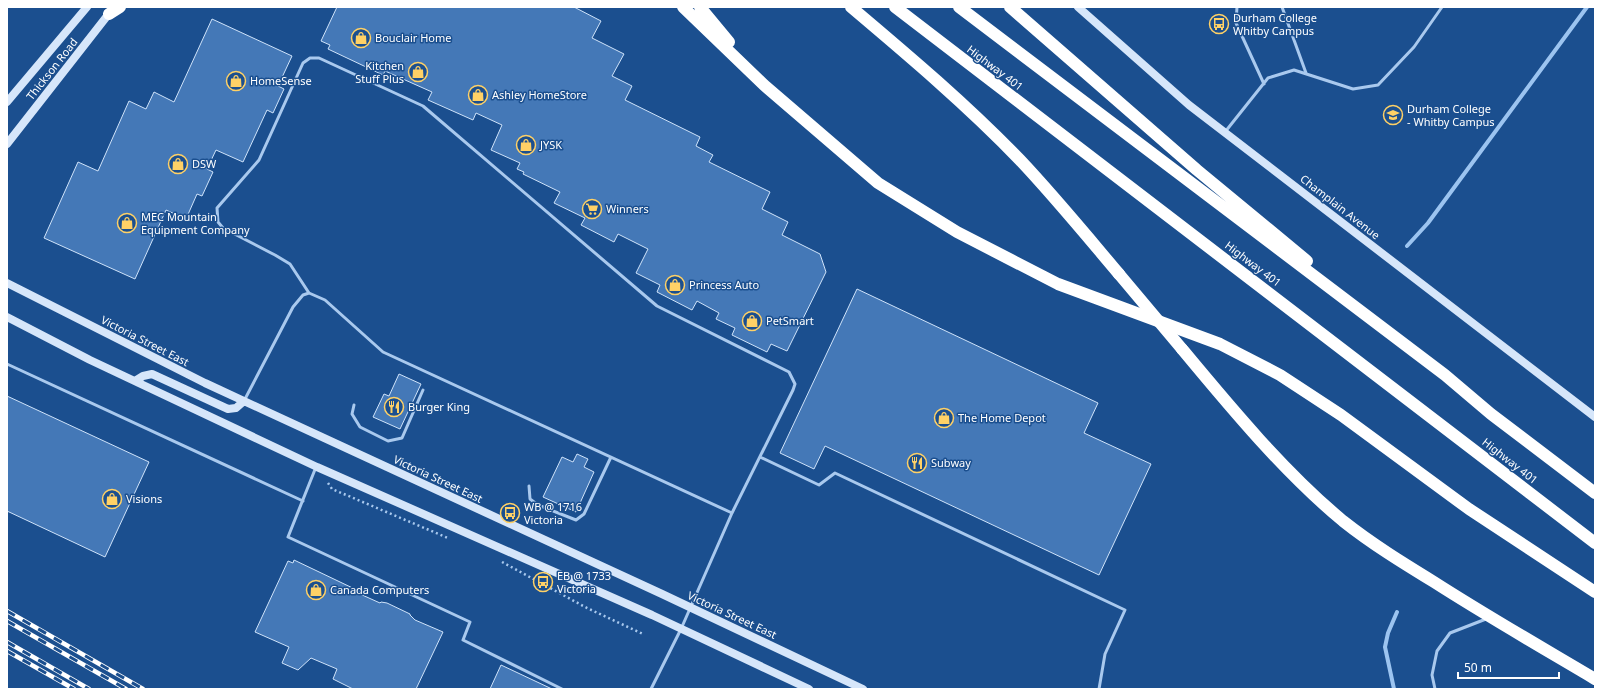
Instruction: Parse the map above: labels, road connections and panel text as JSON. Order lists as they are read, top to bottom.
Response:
{
  "streets": {
    "highway": ["Highway 401"],
    "main road": ["Thickson Road", "Champlain Avenue", "Victoria Street East"]
  },
  "places": {
    "bus stop": ["Durham College Whitby Campus", "WB @ 1716 Victoria", "EB @ 1733 Victoria"],
    "shop": [
      "Bouclair Home",
      "Kitchen Stuff Plus",
      "HomeSense",
      "Ashley HomeStore",
      "JYSK",
      "DSW",
      "MEC Mountain Equipment Company",
      "Princess Auto",
      "PetSmart",
      "The Home Depot",
      "Visions",
      "Canada Computers"
    ],
    "school or university": ["Durham College - Whitby Campus"],
    "supermarket": ["Winners"],
    "restaurant": ["Burger King", "Subway"]
  },
  "scale_bar": "50 m"
}
